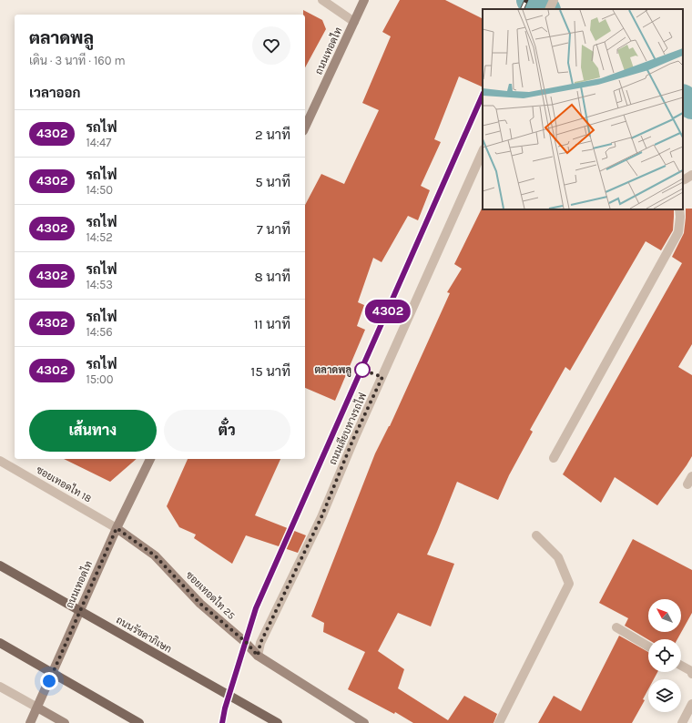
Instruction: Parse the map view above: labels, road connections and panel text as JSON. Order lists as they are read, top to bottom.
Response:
{
  "streets": {
    "main road": ["ถนนเทอดไท", "ซอยเทอดไท 25", "ถนนรัชดาภิเษก"],
    "street": ["ถนนเลียบทางรถไฟ", "ซอยเทอดไท 18"]
  },
  "crossings": [
    ["ถนนเทอดไท", "ซอยเทอดไท 18"],
    ["ถนนเทอดไท", "ซอยเทอดไท 25"],
    ["ถนนเลียบทางรถไฟ", "ซอยเทอดไท 25"],
    ["ซอยเทอดไท 18", "ซอยเทอดไท 25"]
  ],
  "places": ["ตลาดพลู"],
  "north": "top left",
  "page": {
    "on_map": "4302",
    "heading": [
      ["ตลาดพลู", "เดิน · 3 นาที · 160 m"],
      "เวลาออก"
    ],
    "list": [
      {
        "mark": "4302",
        "name": "รถไฟ",
        "note": "14:47",
        "value": "2 นาที"
      },
      {
        "mark": "4302",
        "name": "รถไฟ",
        "note": "14:50",
        "value": "5 นาที"
      },
      {
        "mark": "4302",
        "name": "รถไฟ",
        "note": "14:52",
        "value": "7 นาที"
      },
      {
        "mark": "4302",
        "name": "รถไฟ",
        "note": "14:53",
        "value": "8 นาที"
      },
      {
        "mark": "4302",
        "name": "รถไฟ",
        "note": "14:56",
        "value": "11 นาที"
      },
      {
        "mark": "4302",
        "name": "รถไฟ",
        "note": "15:00",
        "value": "15 นาที"
      }
    ],
    "buttons": ["เส้นทาง", "ตั๋ว"]
  }
}
